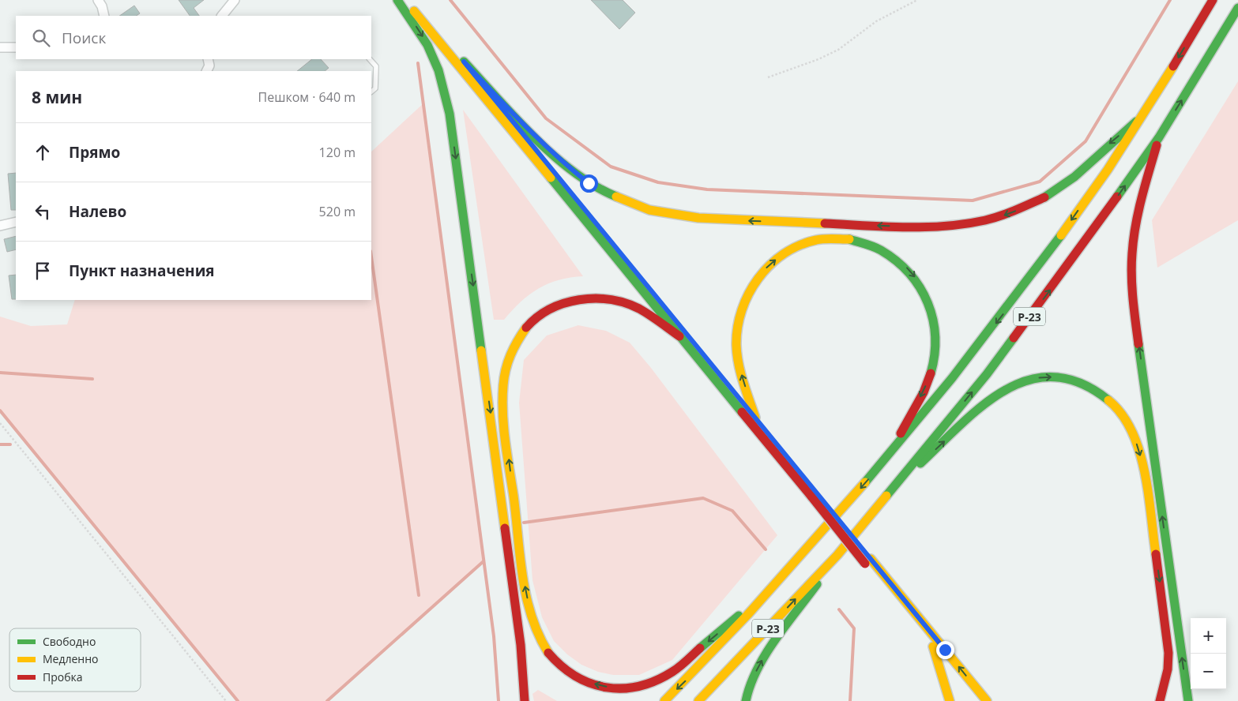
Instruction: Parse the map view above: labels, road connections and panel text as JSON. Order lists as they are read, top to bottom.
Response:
{
  "streets": {
    "main road": ["Р-23"]
  },
  "legend": ["Свободно", "Медленно", "Пробка"],
  "page": {
    "search": "Поиск",
    "heading": ["8 мин", "Пешком · 640 m"],
    "list": [
      ["Прямо", "120 m"],
      ["Налево", "520 m"],
      "Пункт назначения"
    ],
    "map_buttons": ["+", "−"]
  }
}
